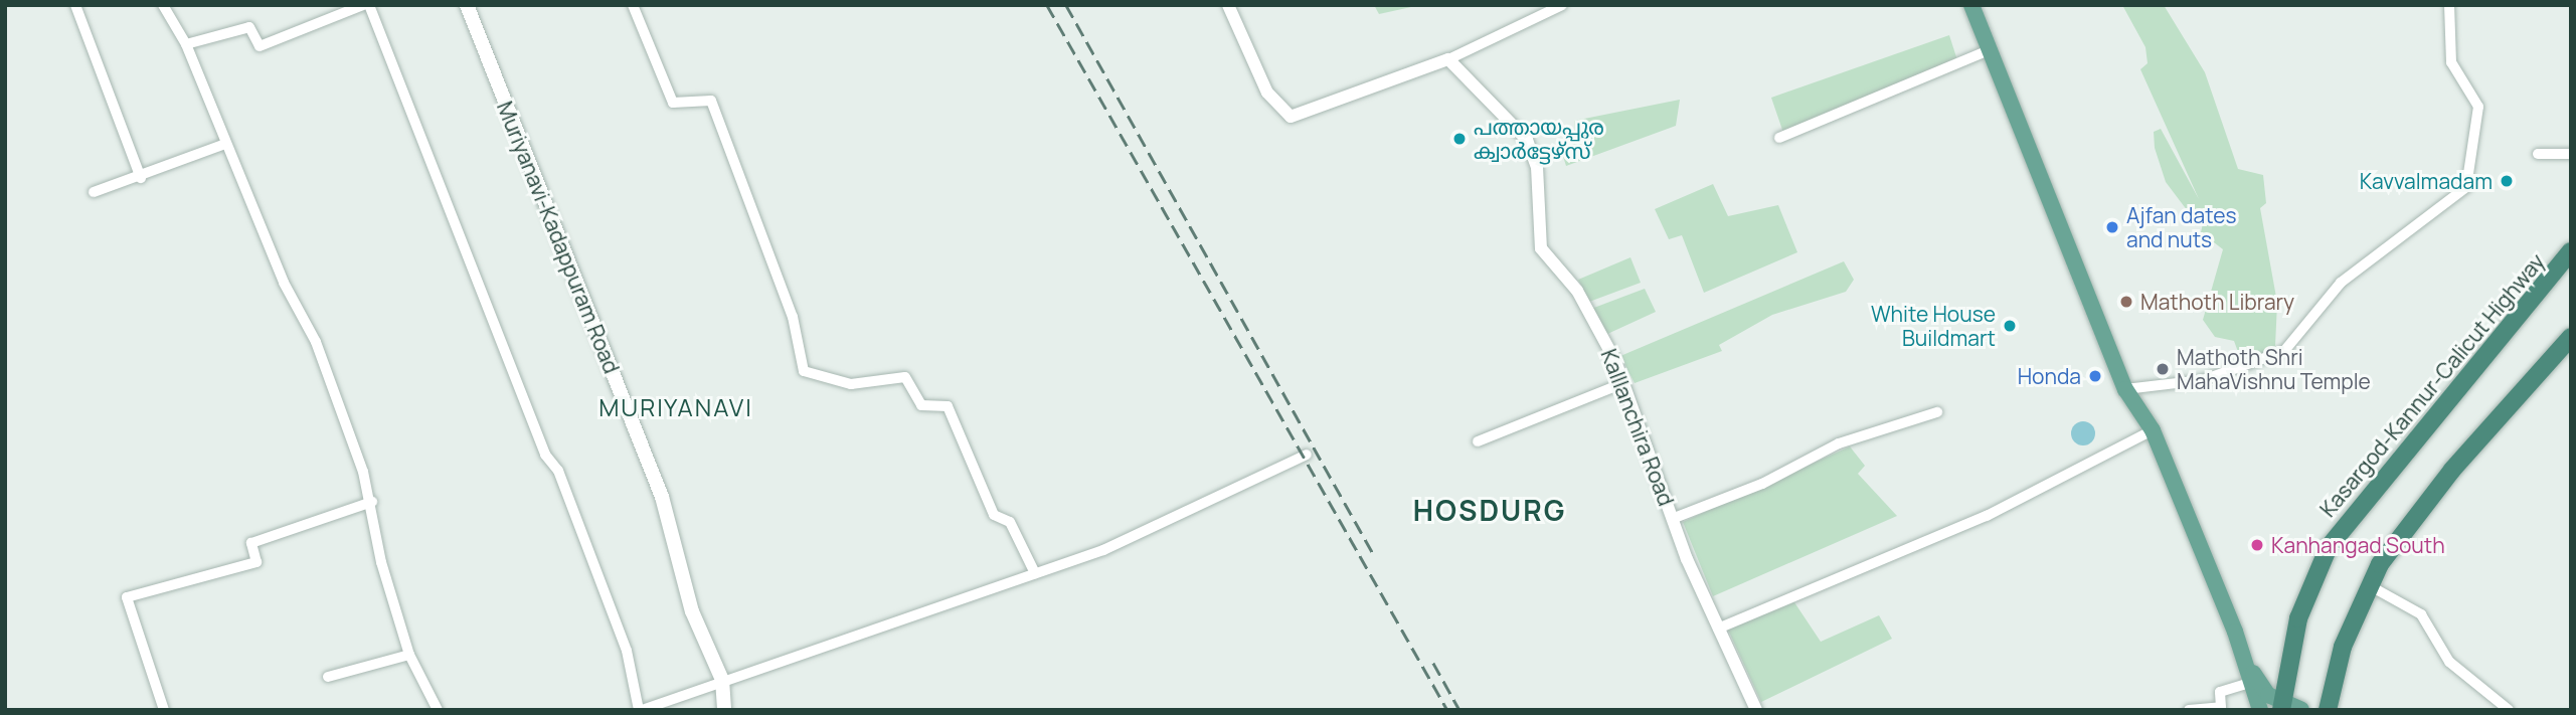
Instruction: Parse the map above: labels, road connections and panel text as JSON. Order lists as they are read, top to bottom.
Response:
{
  "streets": {
    "highway": ["Kasargod-Kannur-Calicut Highway"],
    "main road": ["Muriyanavi-Kadappuram Road"],
    "street": ["Kalllanchira Road"]
  },
  "districts": ["MURIYANAVI", "HOSDURG"],
  "places": [
    "പത്തായപ്പുര ക്വാർട്ടേഴ്സ്",
    "Kavvalmadam",
    "Ajfan dates and nuts",
    "Mathoth Library",
    "White House Buildmart",
    "Mathoth Shri MahaVishnu Temple",
    "Honda",
    "Kanhangad South"
  ]
}
